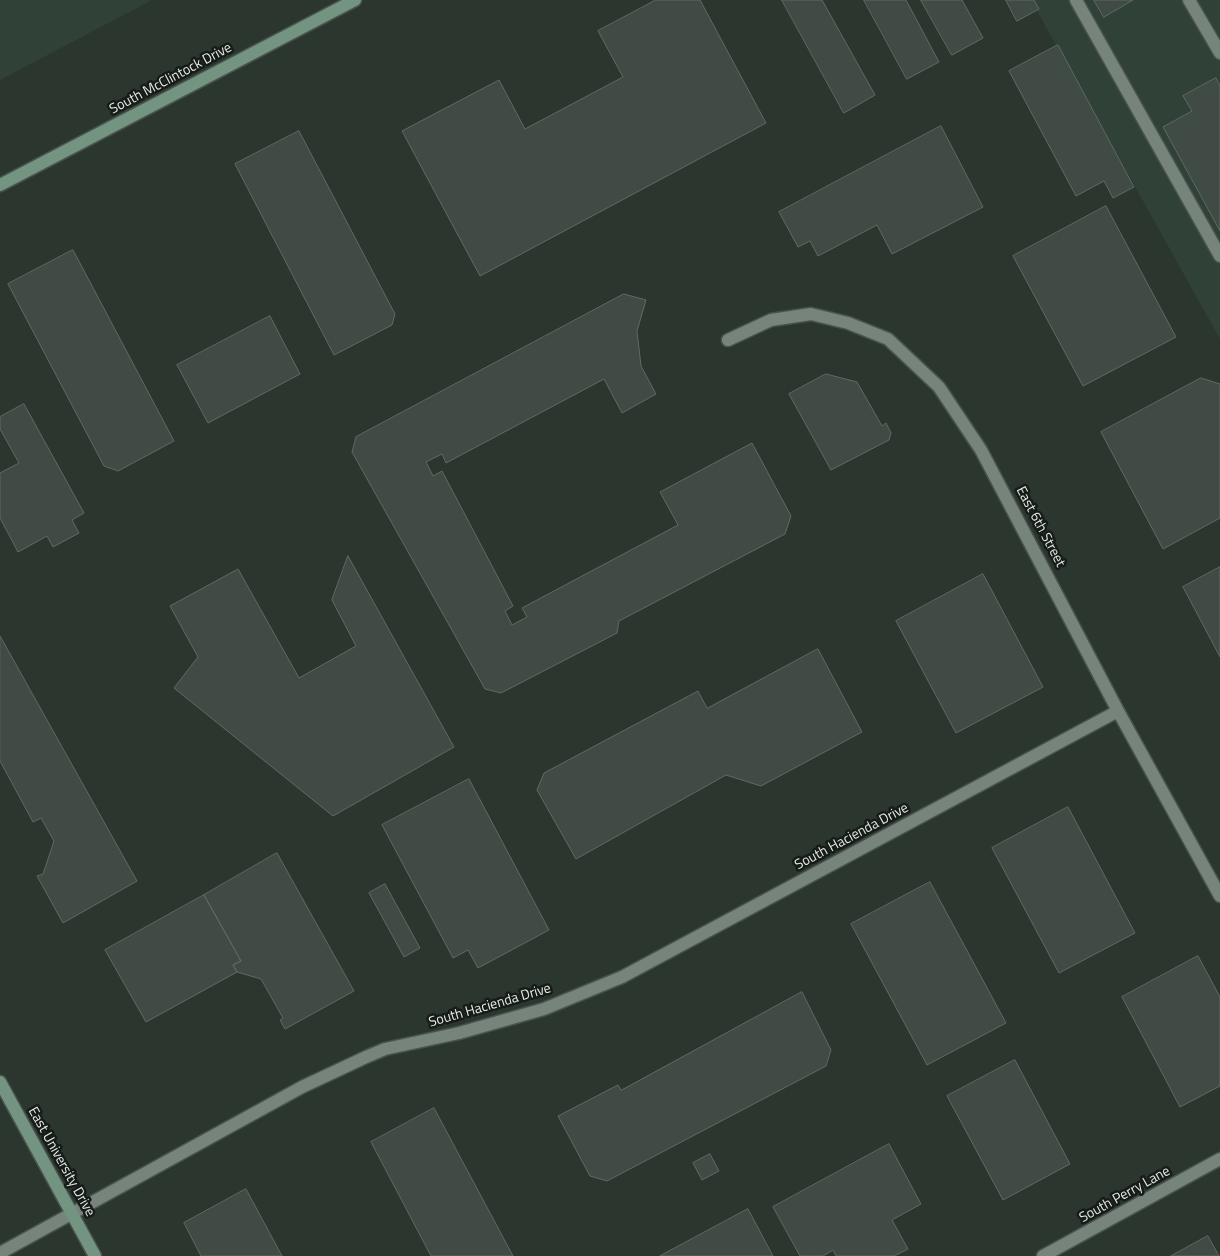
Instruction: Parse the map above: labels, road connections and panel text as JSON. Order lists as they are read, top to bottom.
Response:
{
  "streets": {
    "main road": ["South McClintock Drive", "East University Drive"],
    "street": ["East 6th Street", "South Hacienda Drive", "South Perry Lane"]
  },
  "crossings": [
    ["East 6th Street", "South Hacienda Drive"],
    ["South Hacienda Drive", "East University Drive"]
  ]
}
